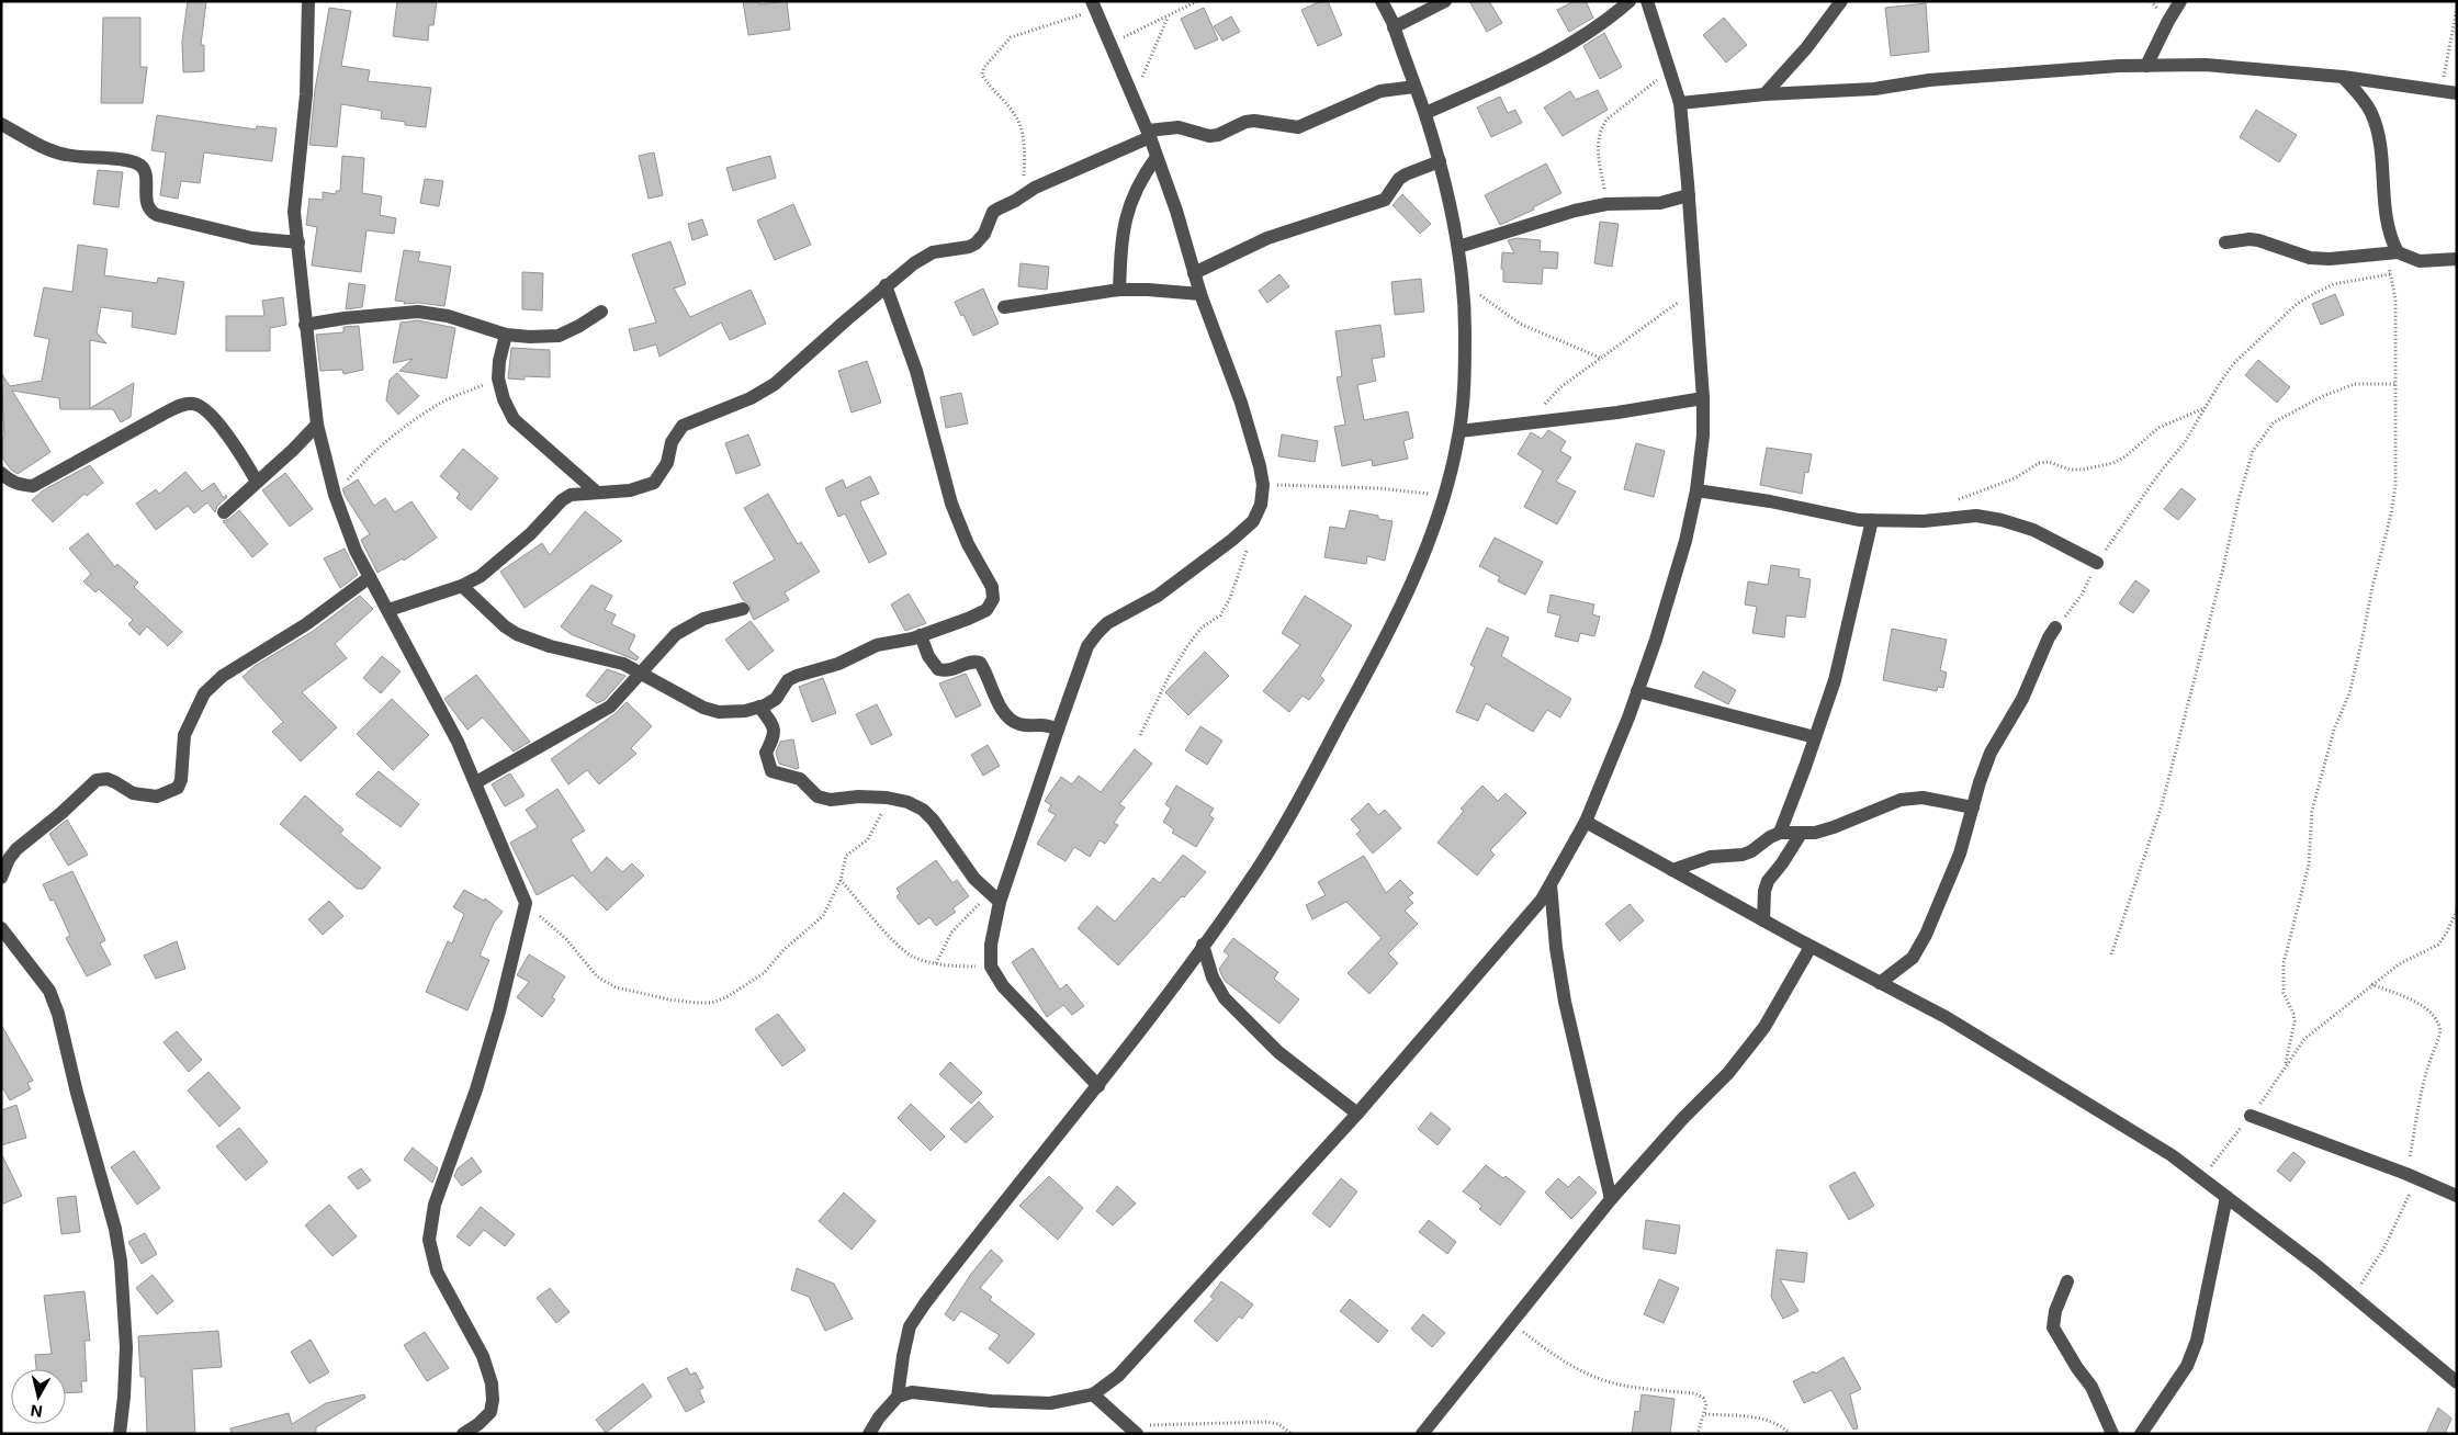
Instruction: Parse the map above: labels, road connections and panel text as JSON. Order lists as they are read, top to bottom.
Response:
{
  "north": "bottom"
}
